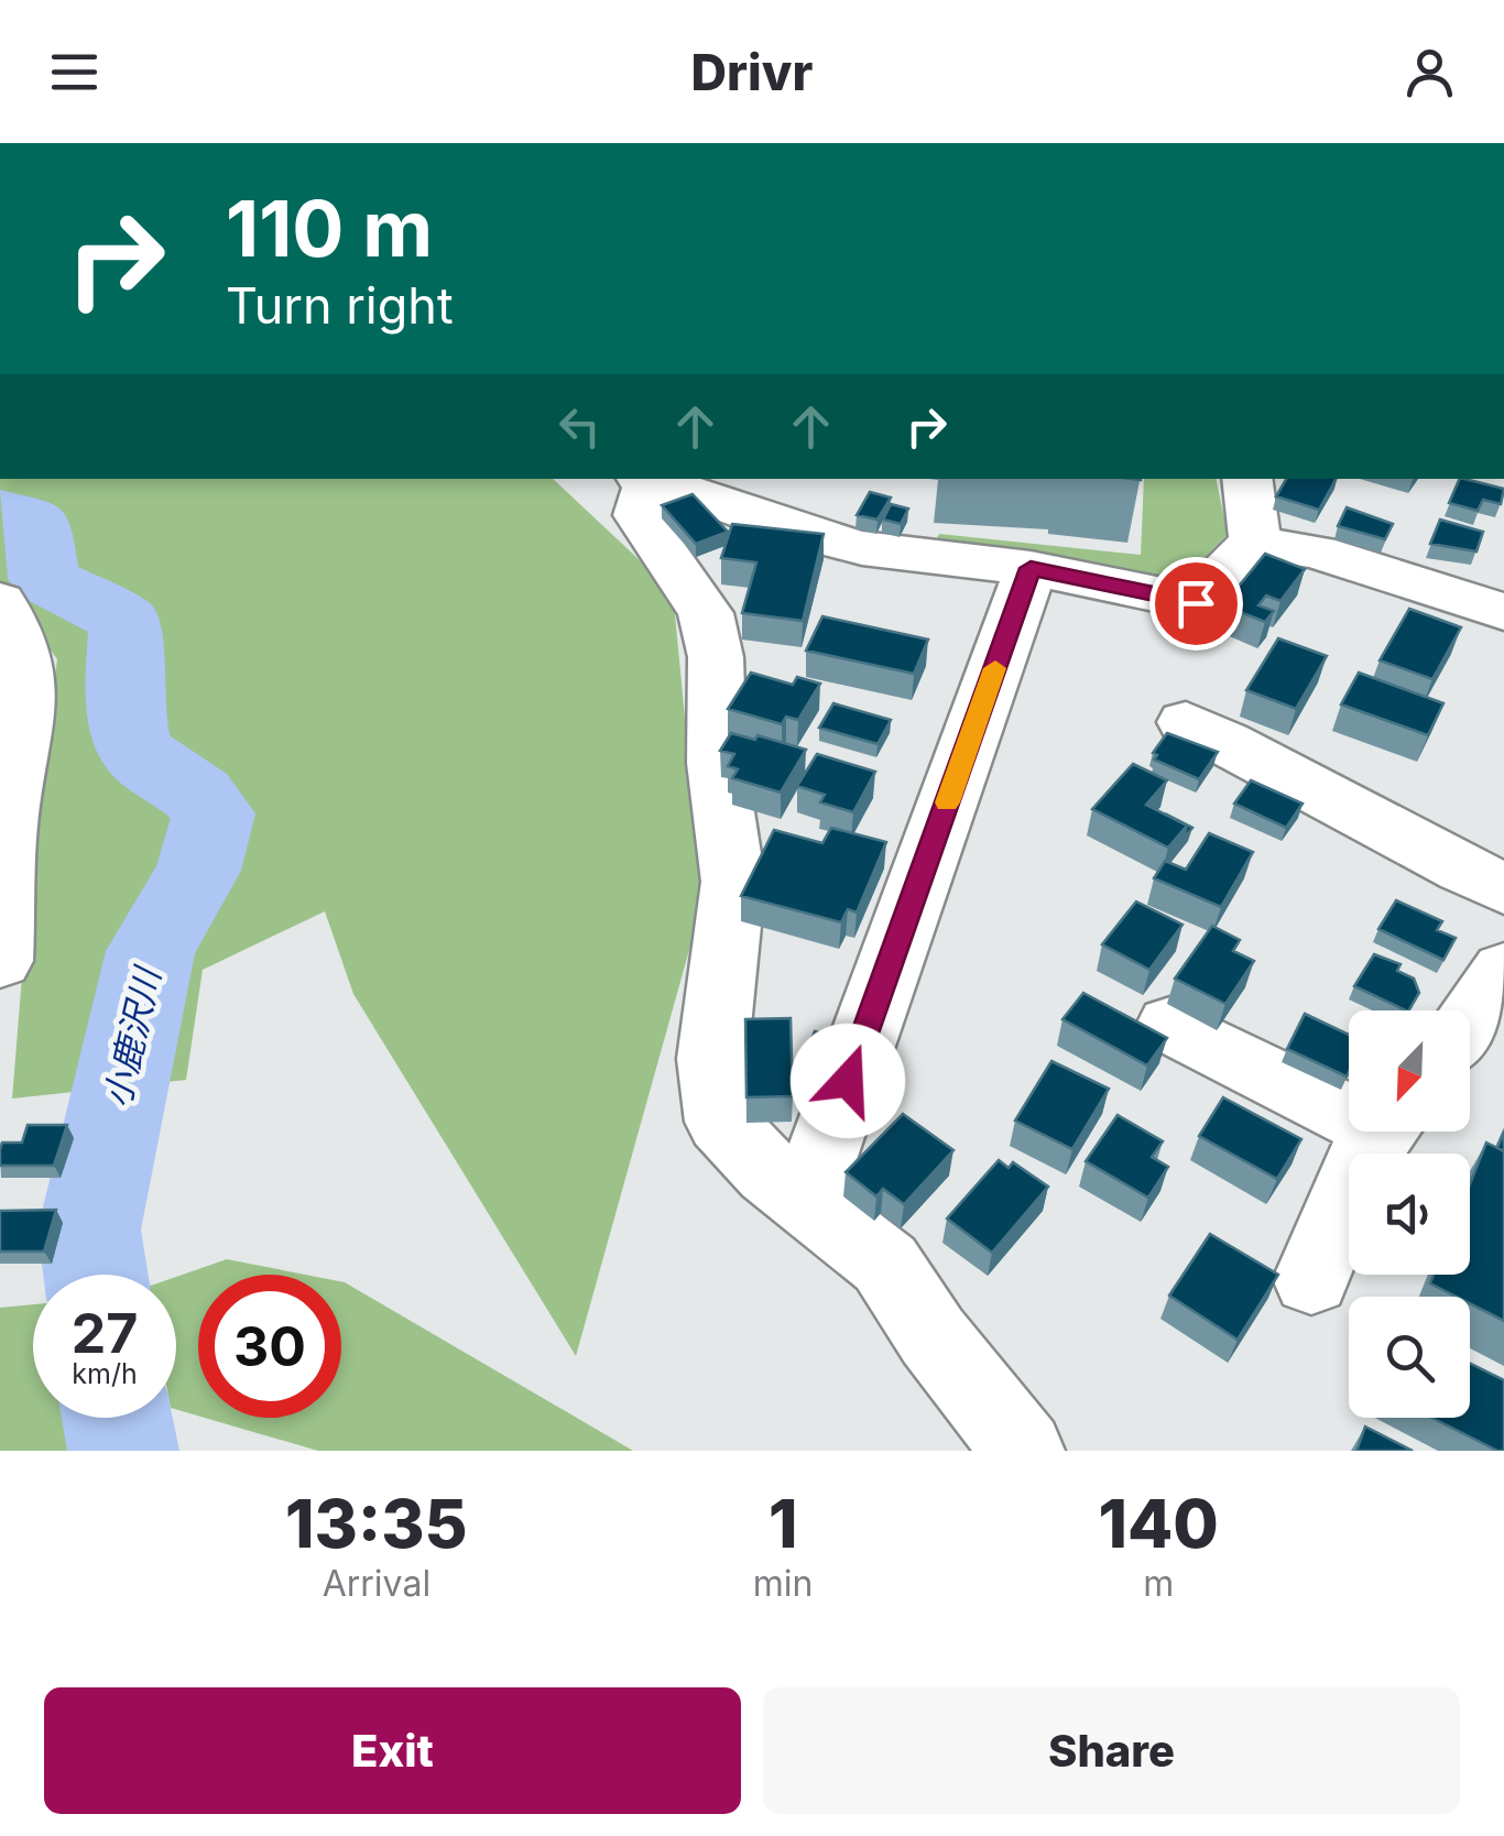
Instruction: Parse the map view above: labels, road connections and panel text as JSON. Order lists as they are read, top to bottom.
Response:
{
  "water": ["小鹿沢川"],
  "north": "bottom left",
  "page": {
    "header": "Drivr",
    "turn": ["110 m", "Turn right"],
    "speed": "27 km/h",
    "limit": "30",
    "eta": [
      "13:35",
      "Arrival",
      "1",
      "min",
      "140",
      "m"
    ],
    "buttons": ["Exit", "Share"]
  }
}
